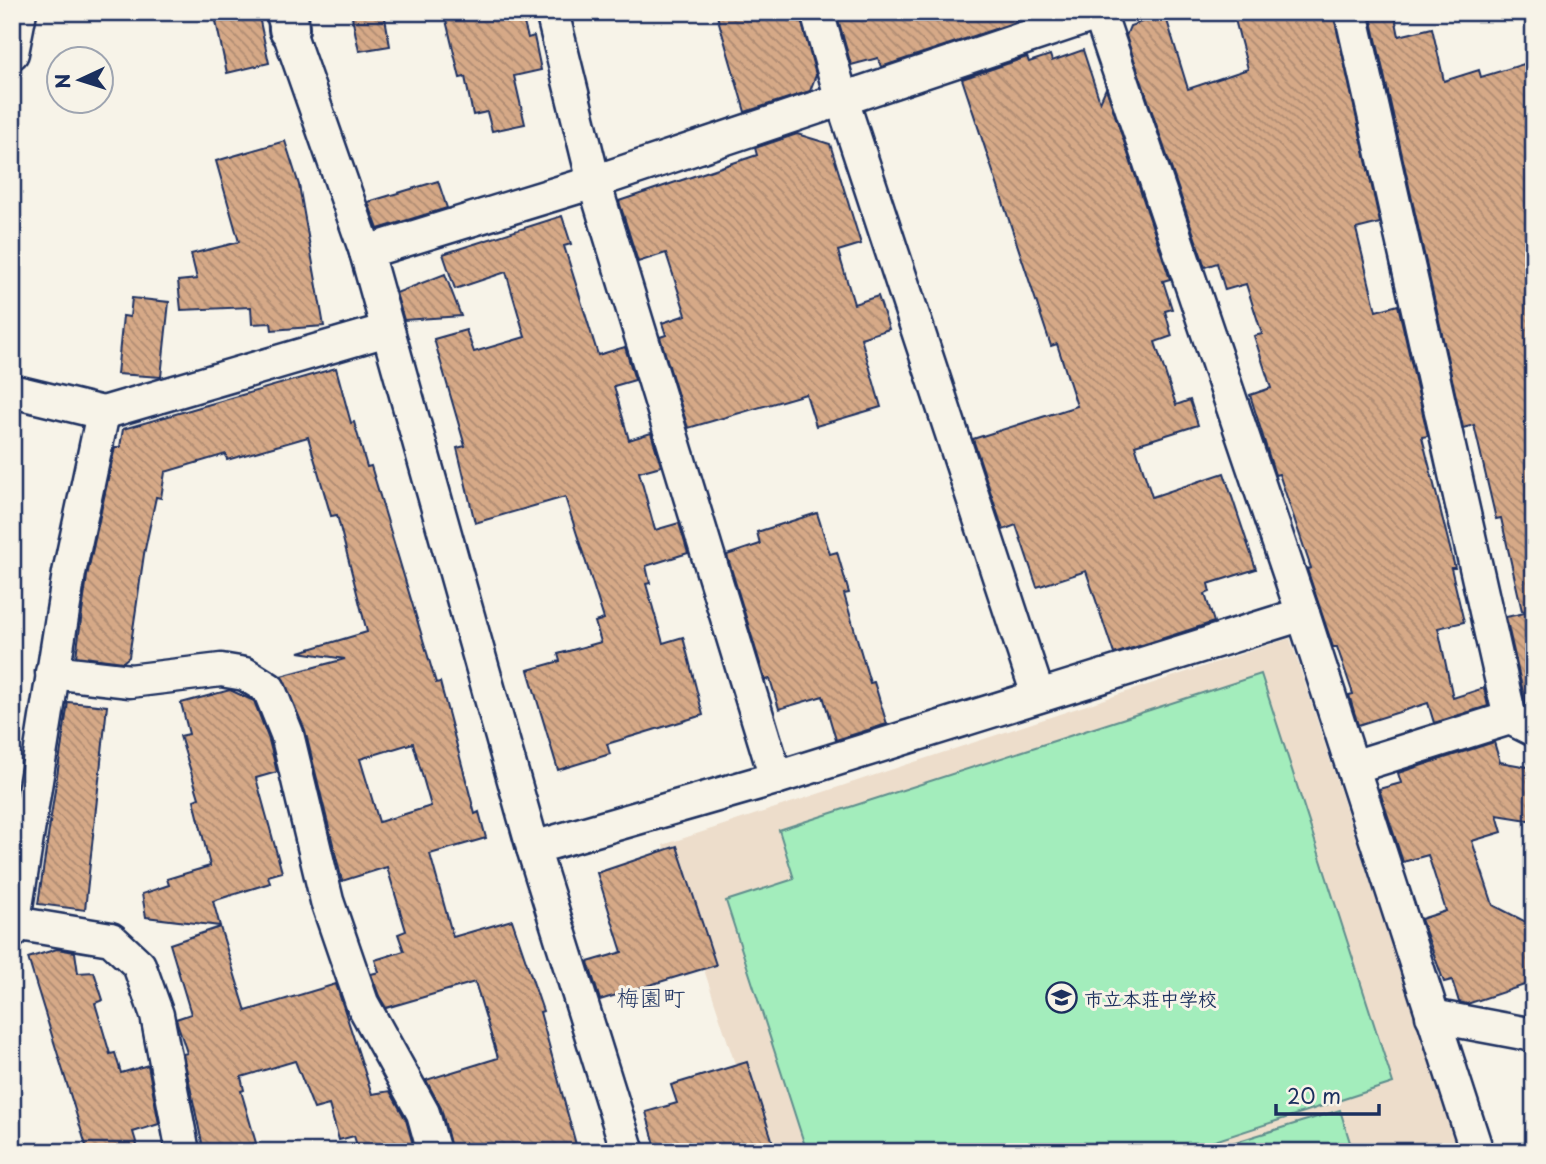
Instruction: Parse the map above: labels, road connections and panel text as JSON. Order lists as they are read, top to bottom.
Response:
{
  "districts": ["梅園町"],
  "places": {
    "school or university": ["市立本荘中学校"]
  },
  "scale_bar": "20 m",
  "north": "left"
}
